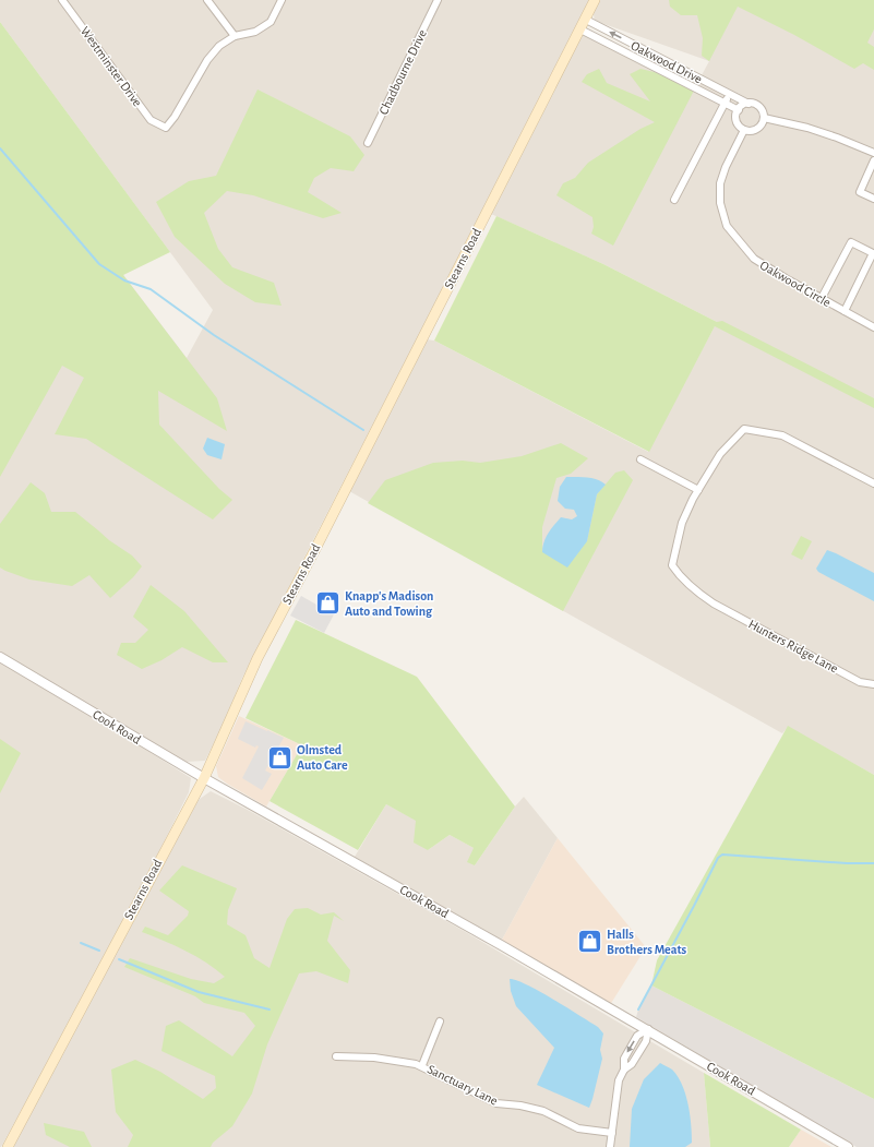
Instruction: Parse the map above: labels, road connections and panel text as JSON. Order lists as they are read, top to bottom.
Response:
{
  "streets": {
    "main road": ["Stearns Road"],
    "street": [
      "Oakwood Drive",
      "Westminster Drive",
      "Chadbourne Drive",
      "Oakwood Circle",
      "Hunters Ridge Lane",
      "Cook Road",
      "Sanctuary Lane"
    ]
  },
  "crossings": [
    ["Oakwood Drive", "Stearns Road"],
    ["Oakwood Drive", "Oakwood Circle"],
    ["Stearns Road", "Cook Road"]
  ],
  "places": {
    "shop": ["Knapp's Madison Auto and Towing", "Olmsted Auto Care", "Halls Brothers Meats"]
  }
}
